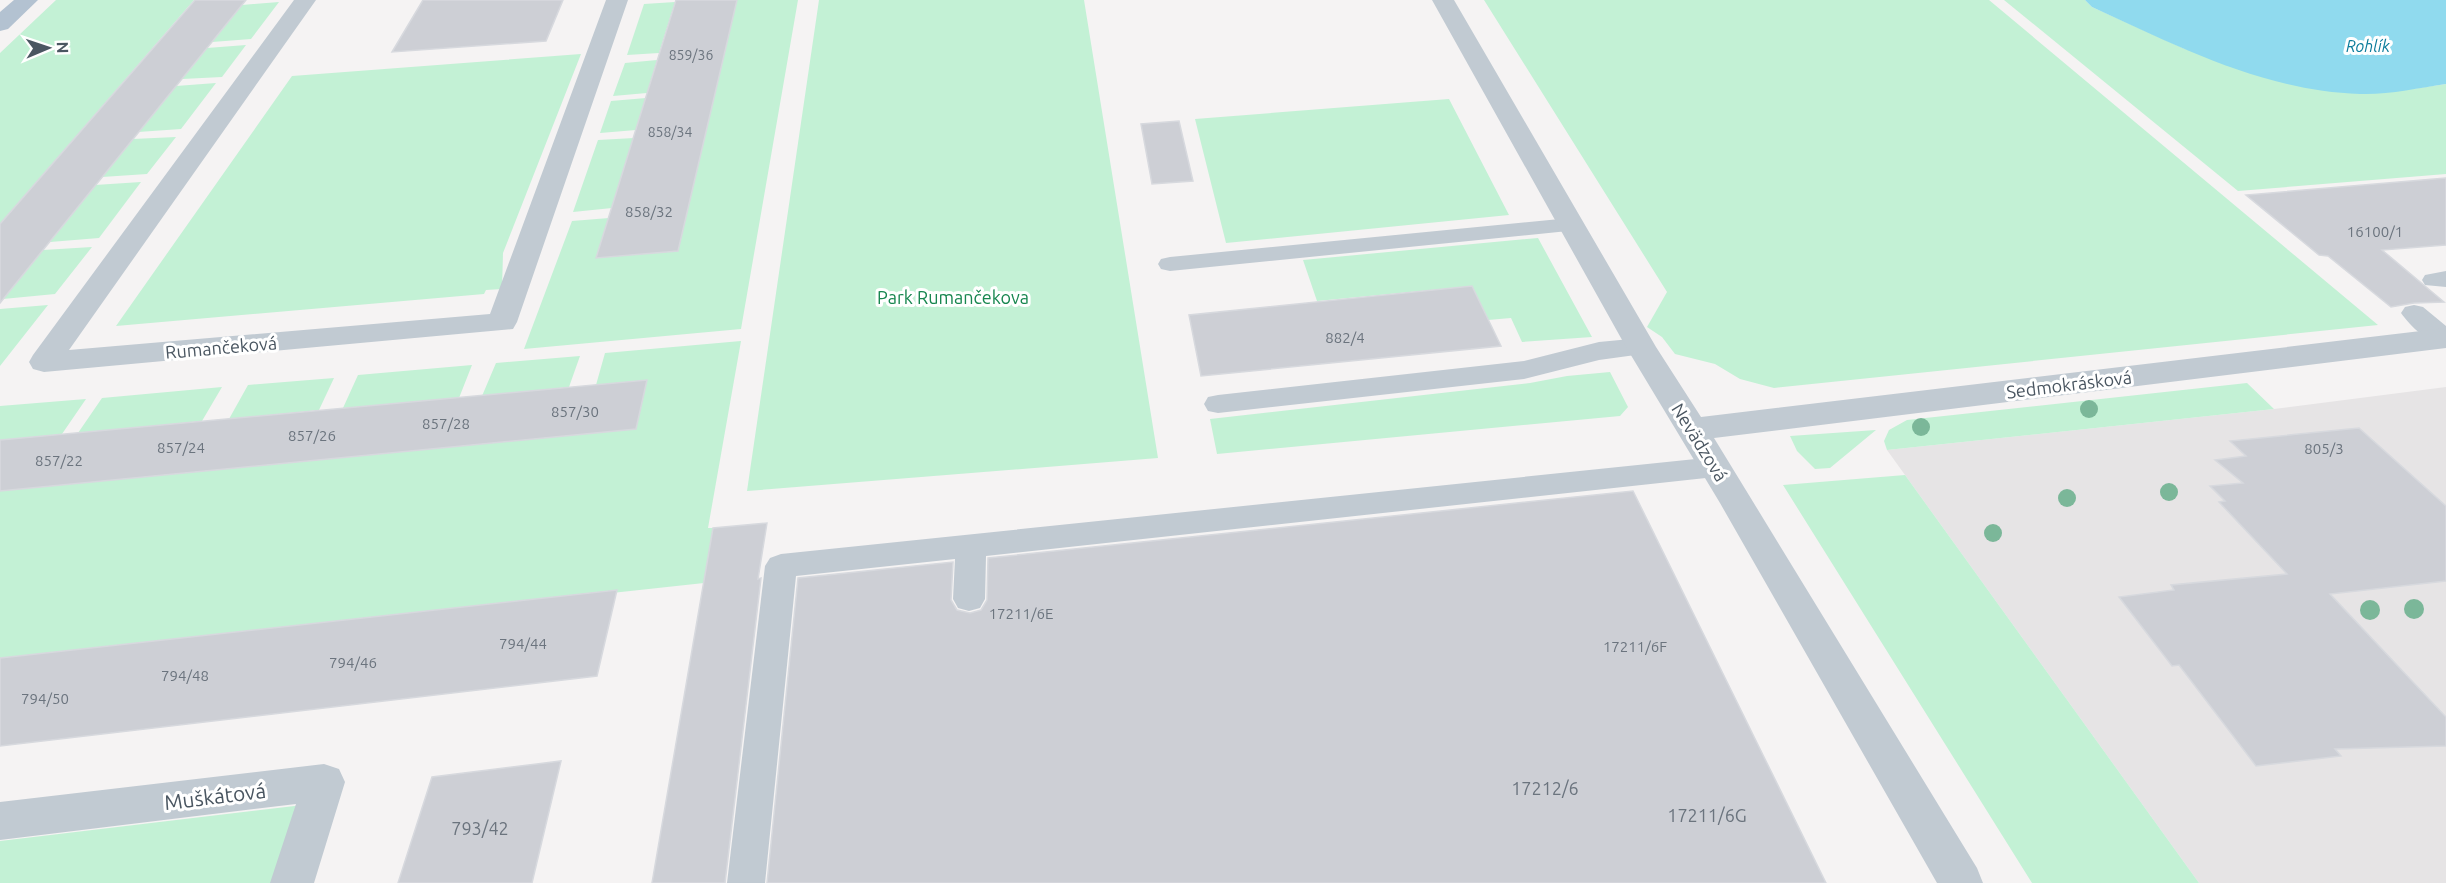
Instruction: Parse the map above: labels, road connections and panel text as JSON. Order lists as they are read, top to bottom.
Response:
{
  "streets": {
    "street": [
      "Rumančeková",
      "Sedmokrásková",
      "Nevädzová",
      "Muškátová"
    ]
  },
  "crossings": [
    ["Sedmokrásková", "Nevädzová"]
  ],
  "water": ["Rohlík"],
  "parks": ["Park Rumančekova"],
  "house_numbers": [
    "859/36",
    "858/34",
    "858/32",
    "16100/1",
    "882/4",
    "857/30",
    "857/28",
    "857/26",
    "857/24",
    "805/3",
    "857/22",
    "17211/6E",
    "794/44",
    "17211/6F",
    "794/46",
    "794/48",
    "794/50",
    "17212/6",
    "17211/6G",
    "793/42"
  ],
  "north": "right"
}
